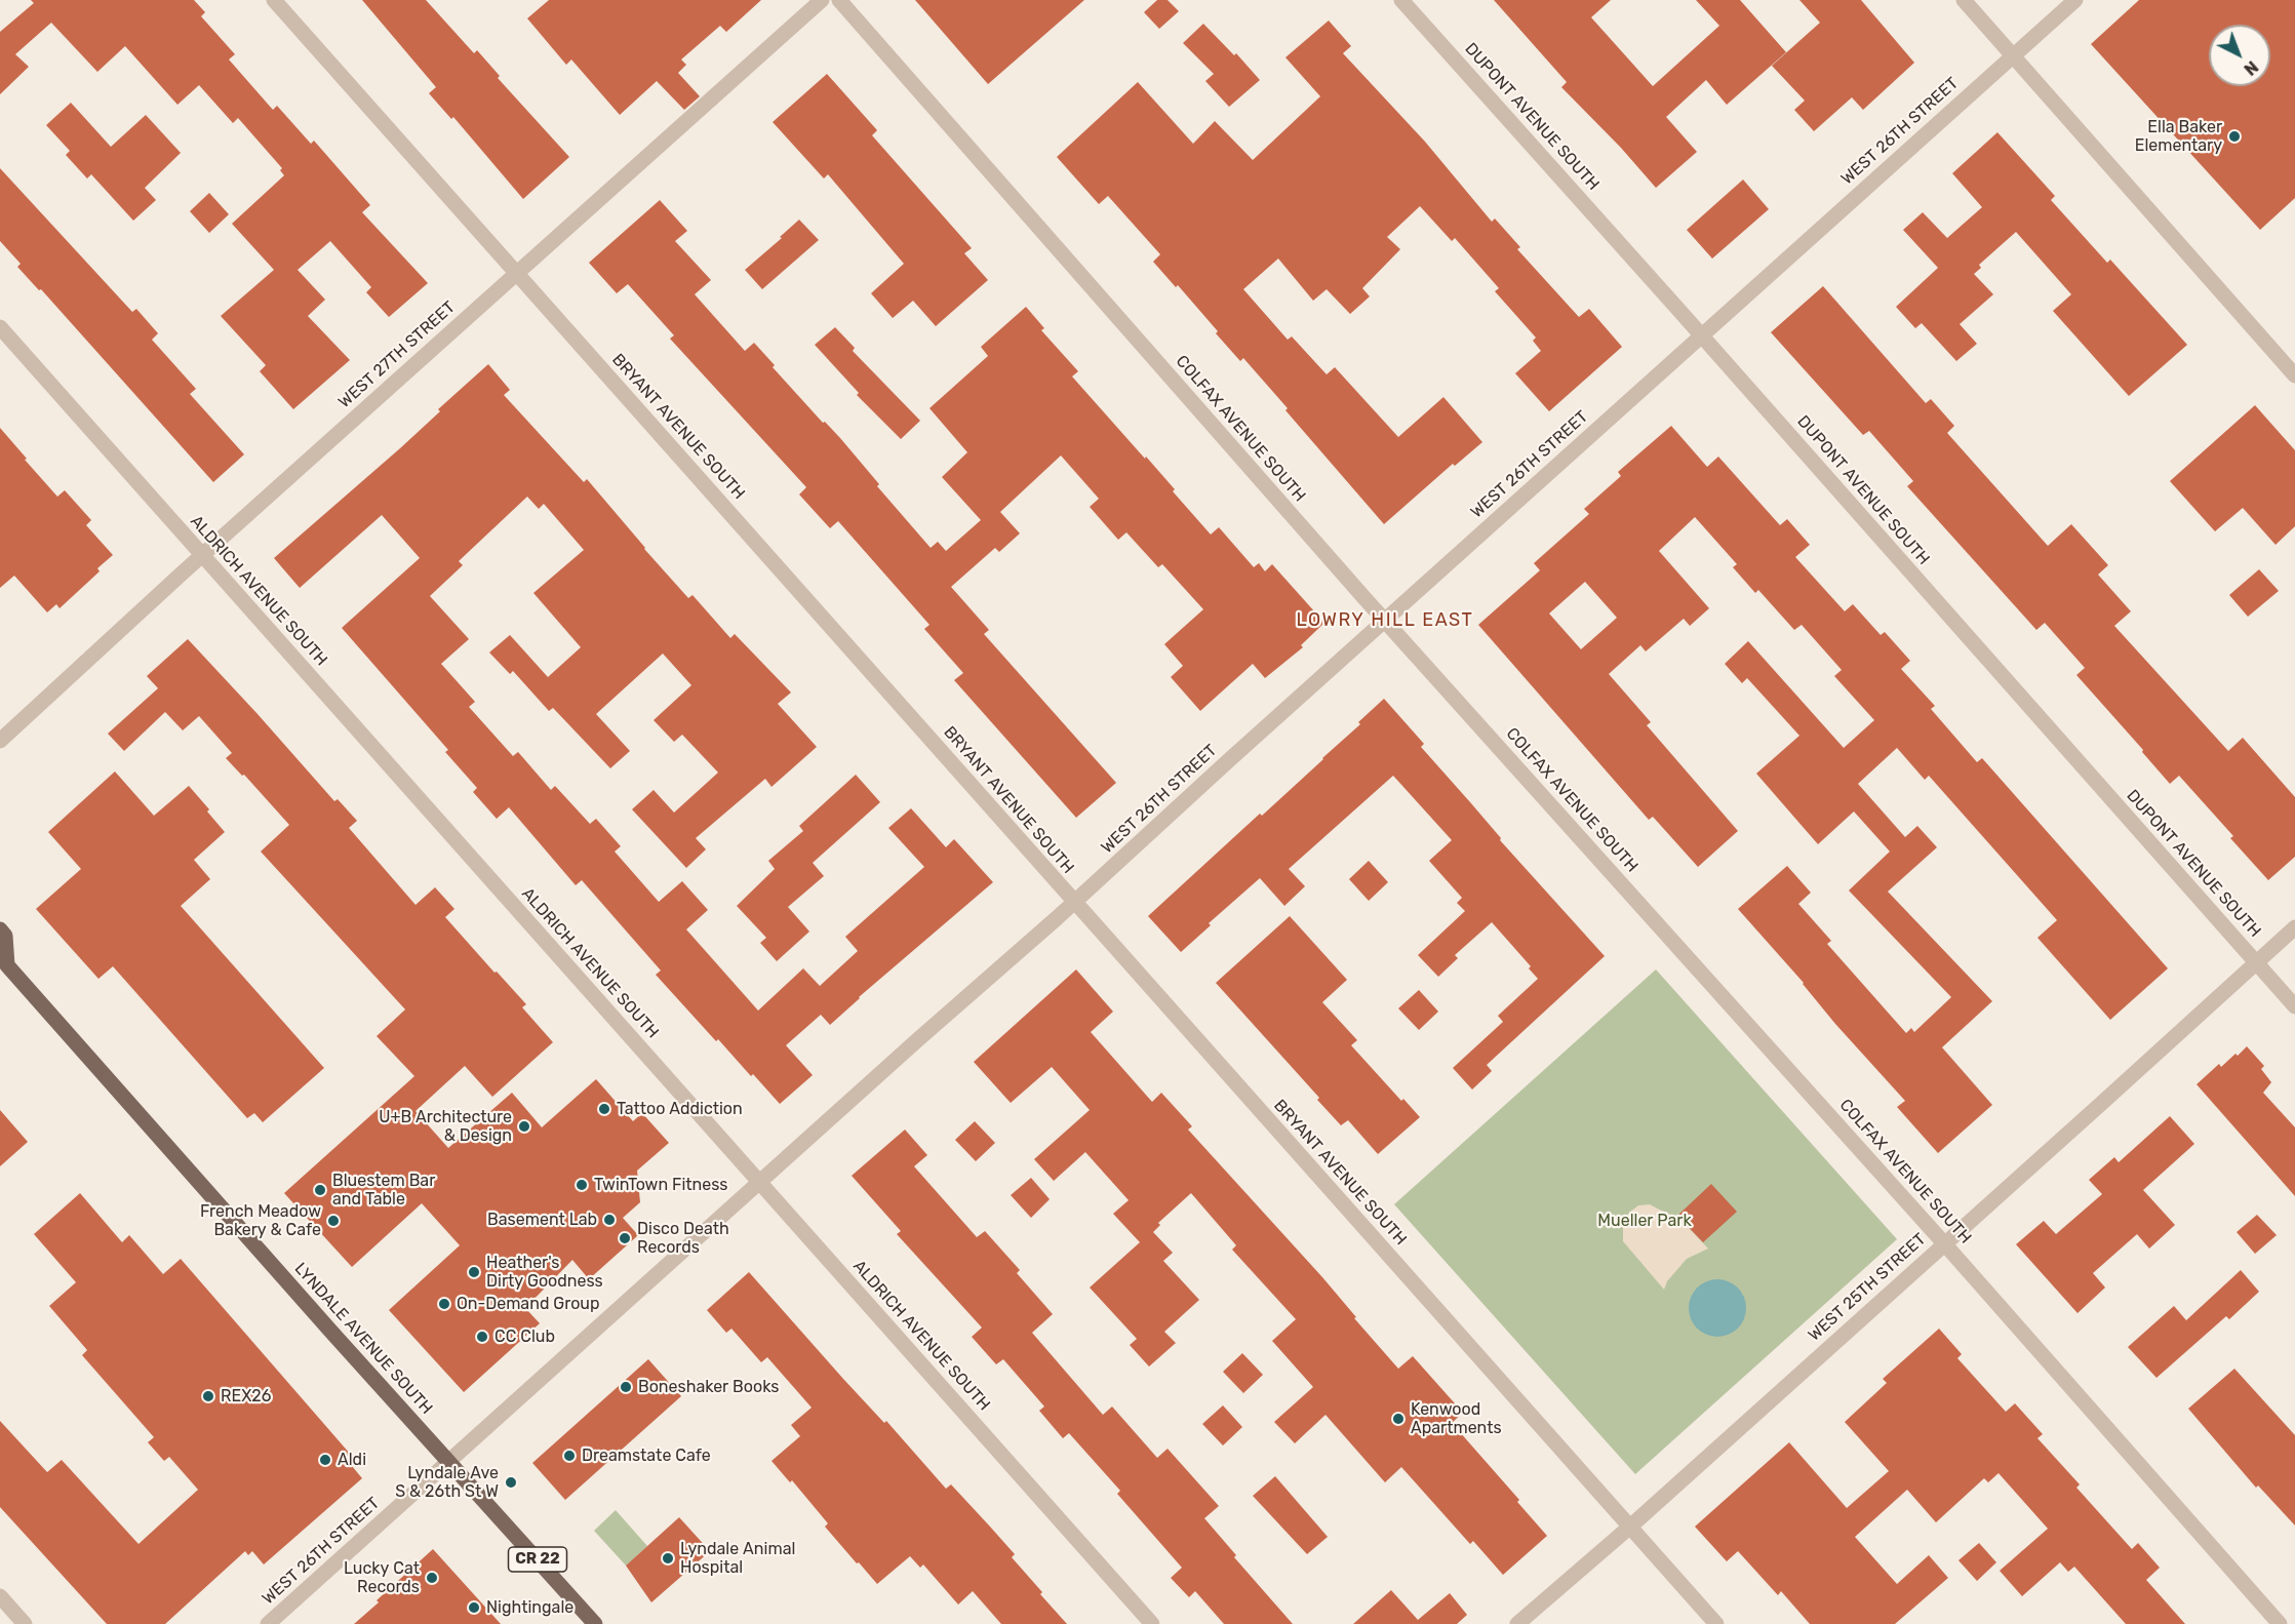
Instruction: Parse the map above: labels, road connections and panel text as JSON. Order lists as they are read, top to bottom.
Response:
{
  "streets": {
    "main road": ["LYNDALE AVENUE SOUTH", "CR 22"],
    "street": [
      "DUPONT AVENUE SOUTH",
      "WEST 26TH STREET",
      "WEST 27TH STREET",
      "BRYANT AVENUE SOUTH",
      "COLFAX AVENUE SOUTH",
      "ALDRICH AVENUE SOUTH",
      "WEST 25TH STREET"
    ]
  },
  "crossings": [
    ["DUPONT AVENUE SOUTH", "WEST 26TH STREET"],
    ["DUPONT AVENUE SOUTH", "WEST 25TH STREET"],
    ["WEST 26TH STREET", "BRYANT AVENUE SOUTH"],
    ["WEST 26TH STREET", "COLFAX AVENUE SOUTH"],
    ["WEST 26TH STREET", "ALDRICH AVENUE SOUTH"],
    ["WEST 26TH STREET", "LYNDALE AVENUE SOUTH"],
    ["WEST 27TH STREET", "BRYANT AVENUE SOUTH"],
    ["WEST 27TH STREET", "ALDRICH AVENUE SOUTH"],
    ["BRYANT AVENUE SOUTH", "WEST 25TH STREET"],
    ["COLFAX AVENUE SOUTH", "WEST 25TH STREET"]
  ],
  "districts": ["LOWRY HILL EAST"],
  "parks": ["Mueller Park"],
  "places": [
    "Ella Baker Elementary",
    "Tattoo Addiction",
    "U+B Architecture & Design",
    "TwinTown Fitness",
    "Bluestem Bar and Table",
    "Basement Lab",
    "French Meadow Bakery & Cafe",
    "Disco Death Records",
    "Heather's Dirty Goodness",
    "On-Demand Group",
    "CC Club",
    "Boneshaker Books",
    "REX26",
    "Kenwood Apartments",
    "Dreamstate Cafe",
    "Aldi",
    "Lyndale Ave S & 26th St W",
    "Lyndale Animal Hospital",
    "Lucky Cat Records",
    "Nightingale"
  ],
  "north": "bottom right"
}
